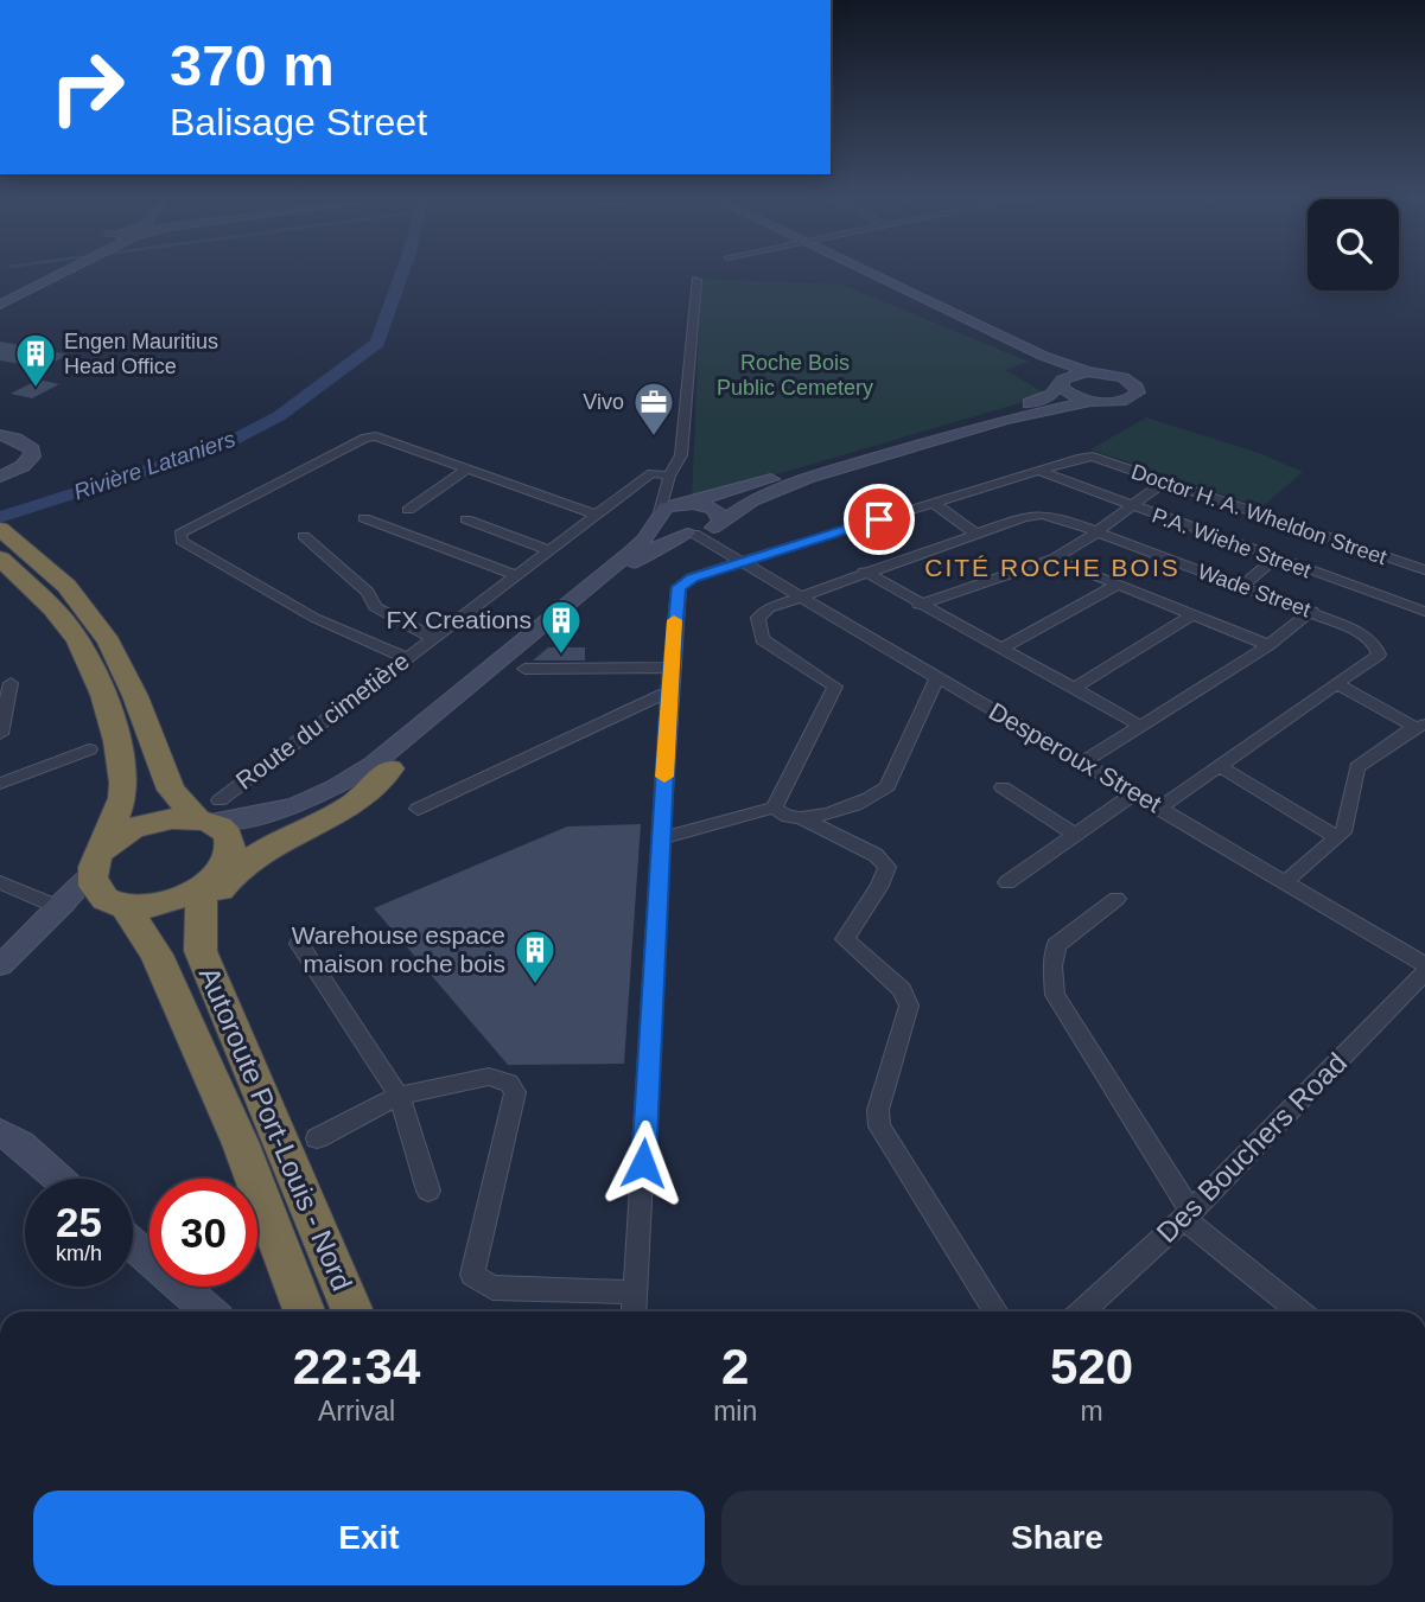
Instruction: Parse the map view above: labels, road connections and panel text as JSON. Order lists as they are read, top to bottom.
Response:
{
  "streets": {
    "highway": ["Autoroute Port-Louis - Nord"],
    "street": [
      "Doctor H. A. Wheldon Street",
      "P.A. Wiehe Street",
      "Wade Street",
      "Route du cimetière",
      "Desperoux Street",
      "Des Bouchers Road"
    ]
  },
  "crossings": [
    ["Doctor H. A. Wheldon Street", "P.A. Wiehe Street"],
    ["Wade Street", "Desperoux Street"],
    ["Route du cimetière", "Autoroute Port-Louis - Nord"]
  ],
  "districts": ["CITÉ ROCHE BOIS"],
  "water": ["Rivière Lataniers"],
  "parks": ["Roche Bois Public Cemetery"],
  "places": {
    "building": ["Engen Mauritius Head Office", "FX Creations", "Warehouse espace maison roche bois"],
    "office": ["Vivo"]
  },
  "page": {
    "turn": ["370 m", "Balisage Street"],
    "speed": "25 km/h",
    "limit": "30",
    "eta": [
      "22:34",
      "Arrival",
      "2",
      "min",
      "520",
      "m"
    ],
    "buttons": ["Exit", "Share"]
  }
}
